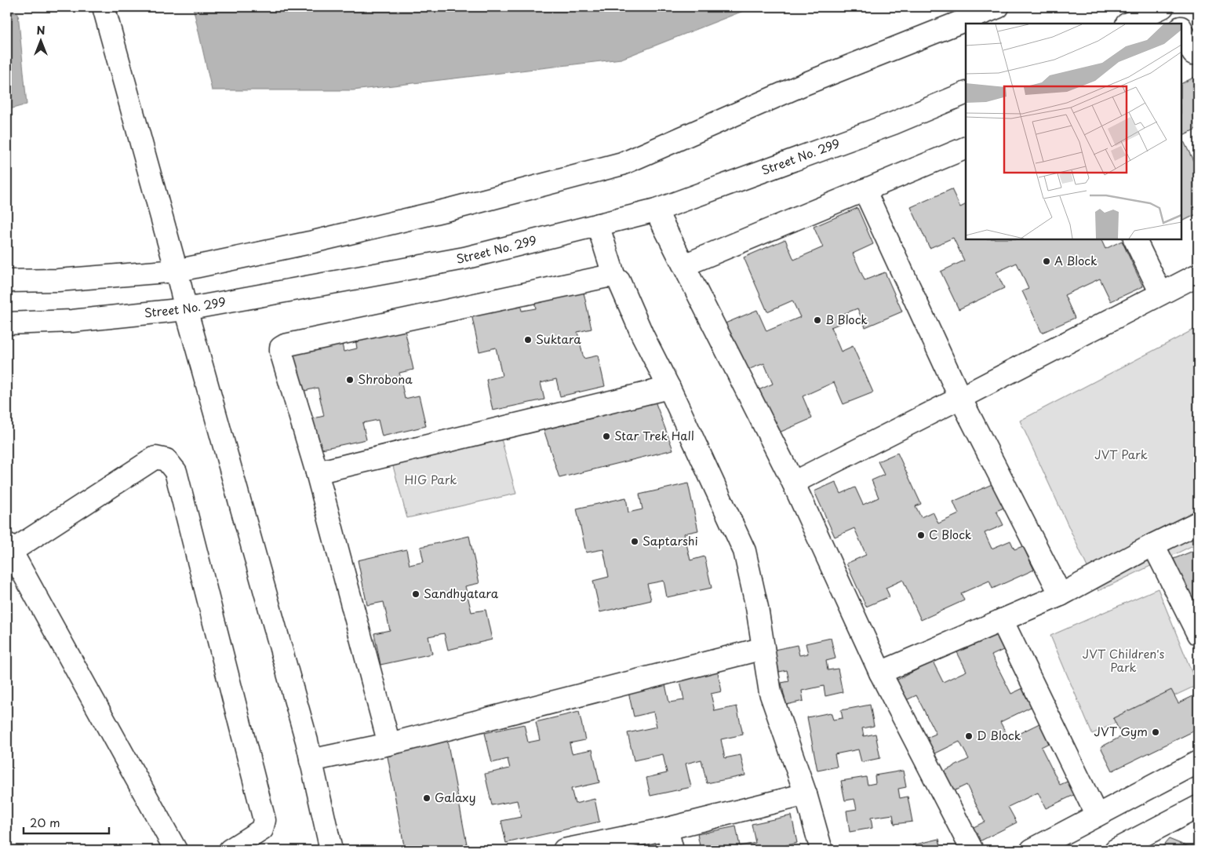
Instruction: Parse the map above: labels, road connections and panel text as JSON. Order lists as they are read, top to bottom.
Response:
{
  "streets": {
    "street": ["Street No. 299"]
  },
  "parks": ["JVT Park", "HIG Park", "JVT Children's Park"],
  "places": [
    "A Block",
    "B Block",
    "Suktara",
    "Shrobona",
    "Star Trek Hall",
    "C Block",
    "Saptarshi",
    "Sandhyatara",
    "JVT Gym",
    "D Block",
    "Galaxy"
  ],
  "scale_bar": "20 m",
  "north": "top"
}
